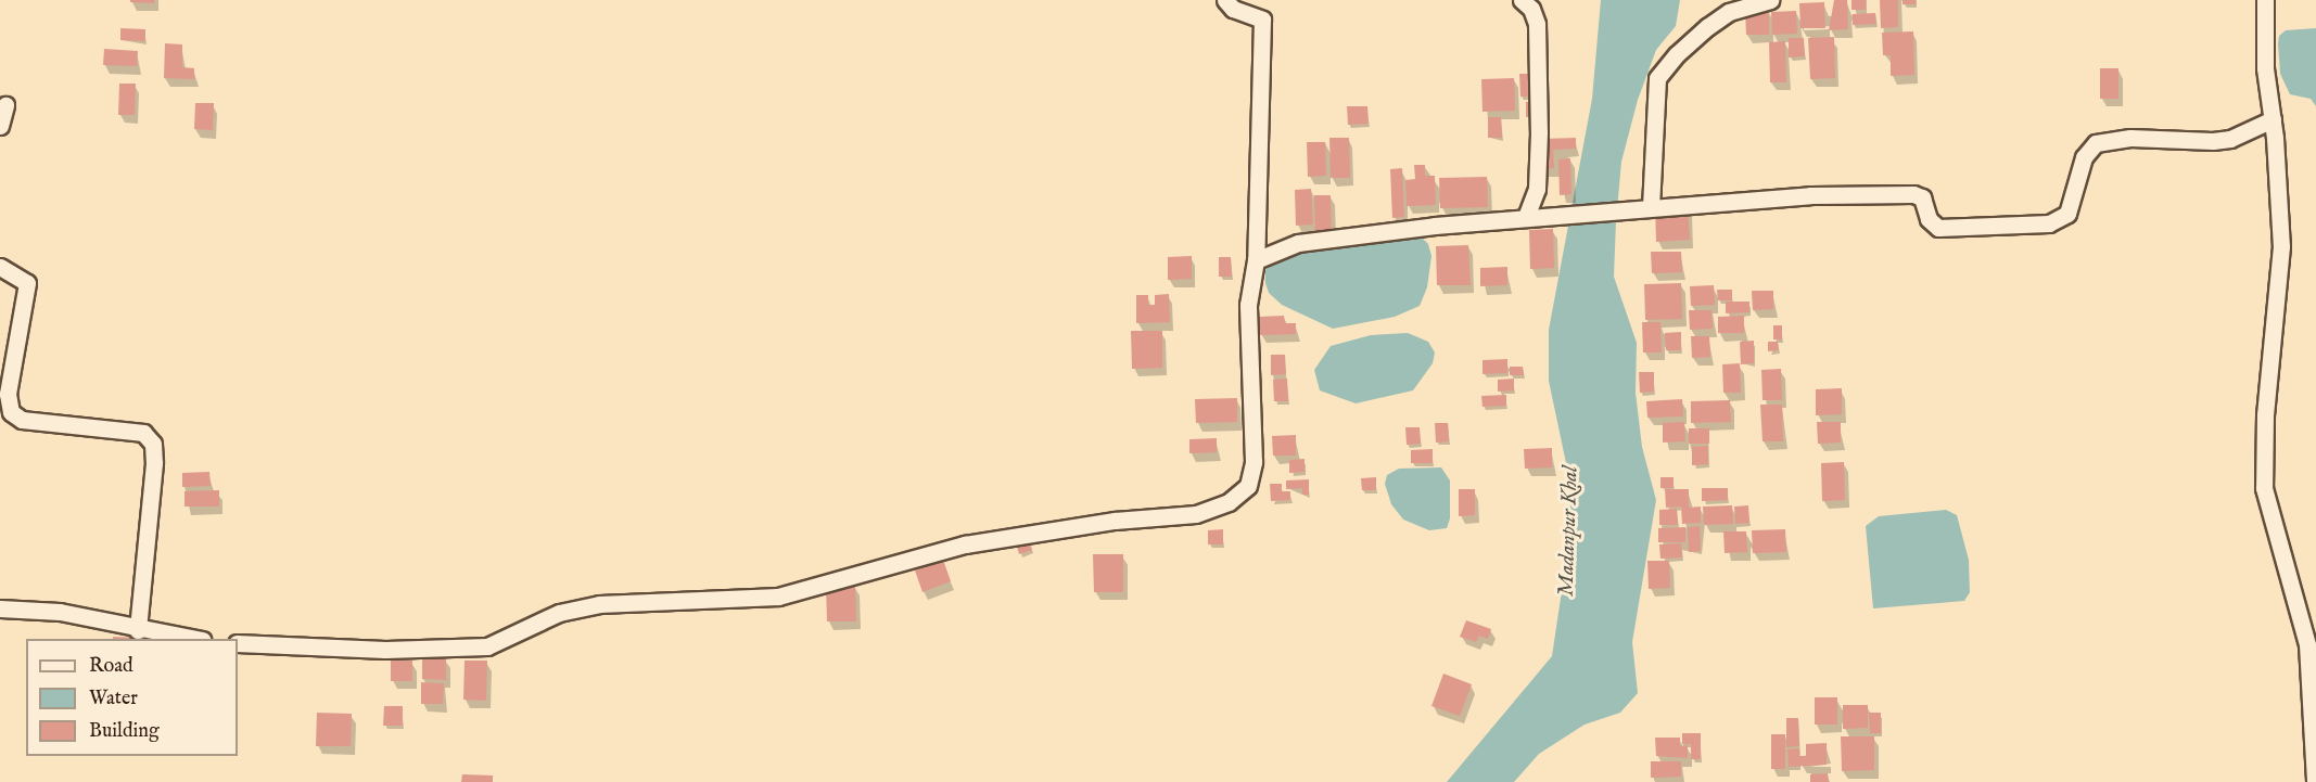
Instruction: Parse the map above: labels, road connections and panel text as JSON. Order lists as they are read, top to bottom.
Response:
{
  "water": ["Madanpur Khal"],
  "legend": ["Road", "Water", "Building"]
}
